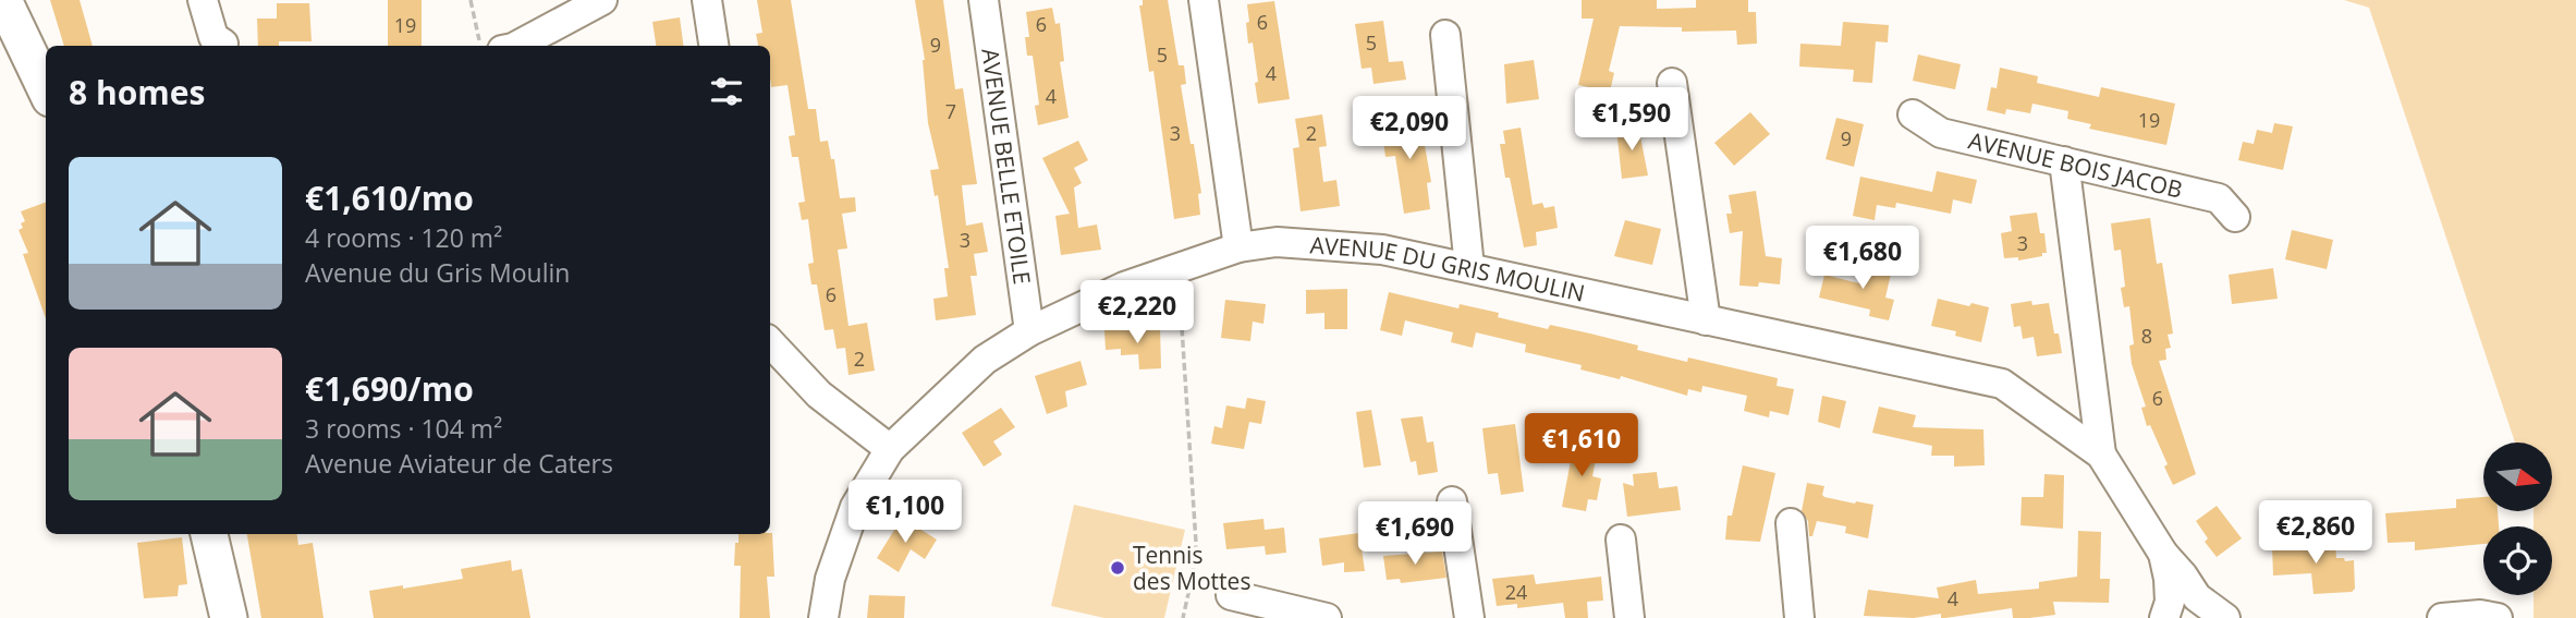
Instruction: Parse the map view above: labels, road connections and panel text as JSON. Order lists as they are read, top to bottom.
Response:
{
  "streets": {
    "street": ["AVENUE BOIS JACOB", "AVENUE BELLE ETOILE", "AVENUE DU GRIS MOULIN"]
  },
  "crossings": [
    ["AVENUE BELLE ETOILE", "AVENUE DU GRIS MOULIN"]
  ],
  "places": ["Tennis des Mottes"],
  "house_numbers": [
    "6",
    "6",
    "19",
    "5",
    "9",
    "5",
    "4",
    "4",
    "7",
    "19",
    "3",
    "2",
    "9",
    "3",
    "3",
    "6",
    "8",
    "2",
    "6",
    "24",
    "4"
  ],
  "north": "right",
  "page": {
    "heading": "8 homes",
    "price": [
      "€1,590",
      "€2,090",
      "€1,680",
      "€2,220",
      "€1,610",
      "€1,100",
      "€2,860",
      "€1,690"
    ],
    "list": [
      {
        "name": "€1,610/mo",
        "note": "4 rooms · 120 m² · Avenue du Gris Moulin"
      },
      {
        "name": "€1,690/mo",
        "note": "3 rooms · 104 m² · Avenue Aviateur de Caters"
      }
    ]
  }
}
